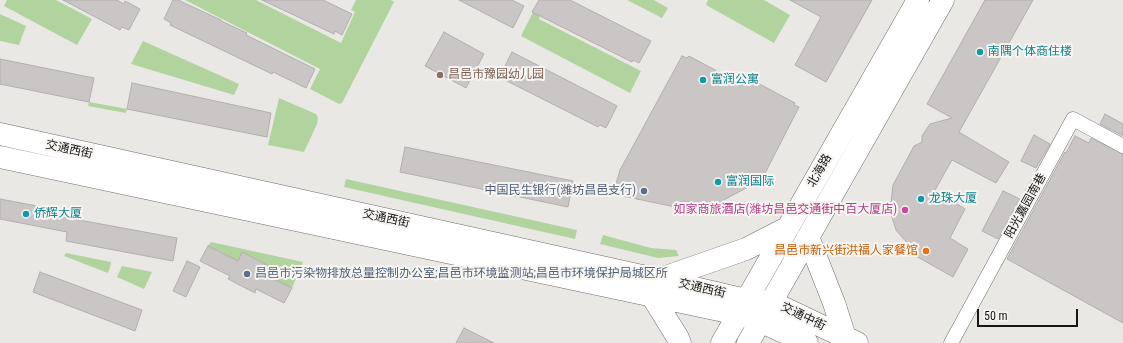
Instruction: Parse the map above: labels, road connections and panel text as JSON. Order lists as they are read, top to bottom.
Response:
{
  "streets": {
    "main road": ["交通西街", "北海路", "交通中街"],
    "street": ["阳光嘉园南巷"]
  },
  "crossings": [
    ["交通西街", "北海路"],
    ["交通西街", "交通中街"],
    ["北海路", "交通中街"]
  ],
  "places": [
    "南隅个体商住楼",
    "昌邑市豫园幼儿园",
    "富润公寓",
    "富润国际",
    "中国民生银行(潍坊昌邑支行)",
    "龙珠大厦",
    "如家商旅酒店(潍坊昌邑交通街中百大厦店)",
    "侨辉大厦",
    "昌邑市新兴街洪福人家餐馆",
    "昌邑市污染物排放总量控制办公室;昌邑市环境监测站;昌邑市环境保护局城区所"
  ],
  "scale_bar": "50 m"
}
